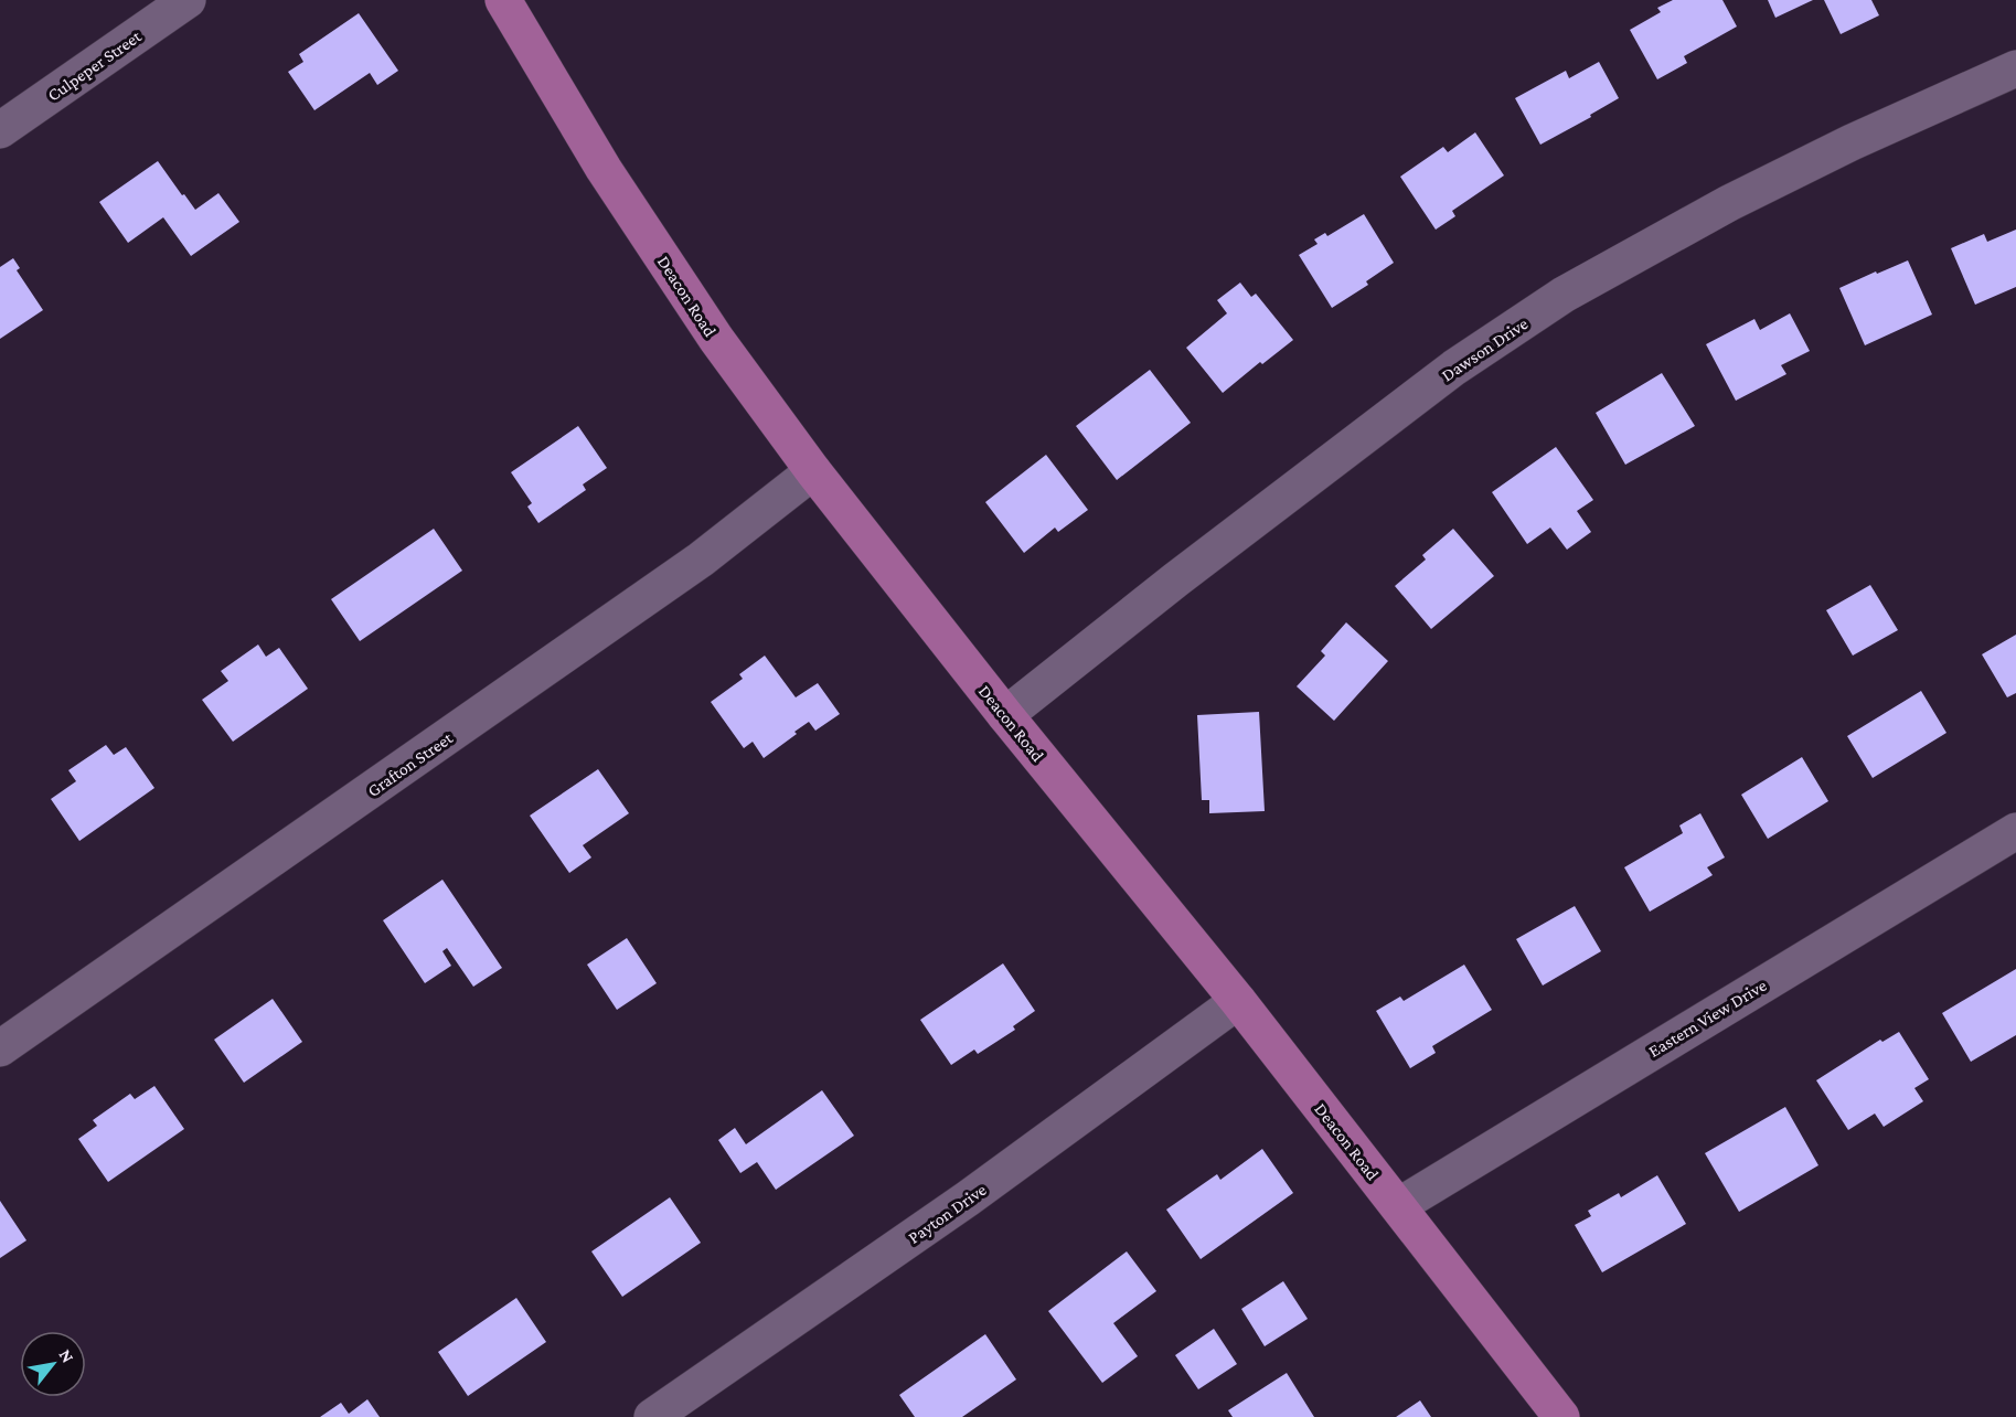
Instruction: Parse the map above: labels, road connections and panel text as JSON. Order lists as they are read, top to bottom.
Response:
{
  "streets": {
    "main road": ["Deacon Road"],
    "street": [
      "Culpeper Street",
      "Dawson Drive",
      "Grafton Street",
      "Eastern View Drive",
      "Payton Drive"
    ]
  },
  "crossings": [
    ["Deacon Road", "Dawson Drive"],
    ["Deacon Road", "Grafton Street"],
    ["Deacon Road", "Eastern View Drive"],
    ["Deacon Road", "Payton Drive"]
  ],
  "north": "top right"
}
